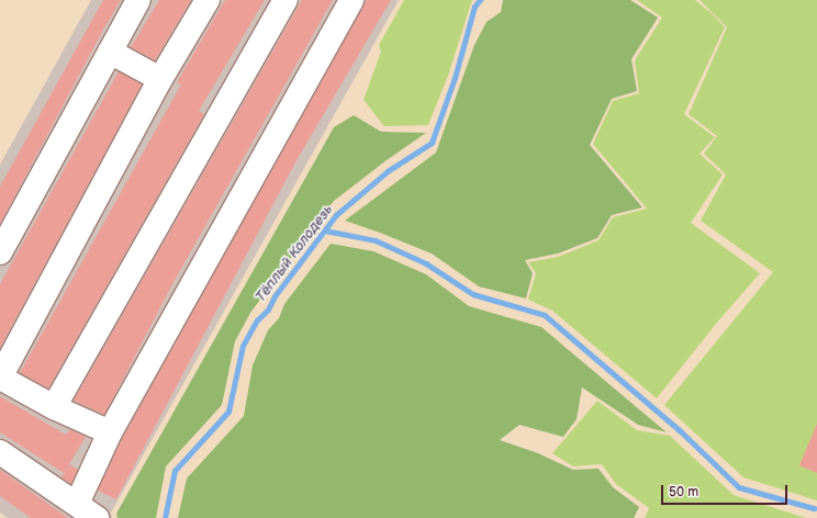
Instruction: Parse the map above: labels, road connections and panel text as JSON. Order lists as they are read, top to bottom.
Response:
{
  "water": ["Тёплый Колодезь"],
  "scale_bar": "50 m"
}
